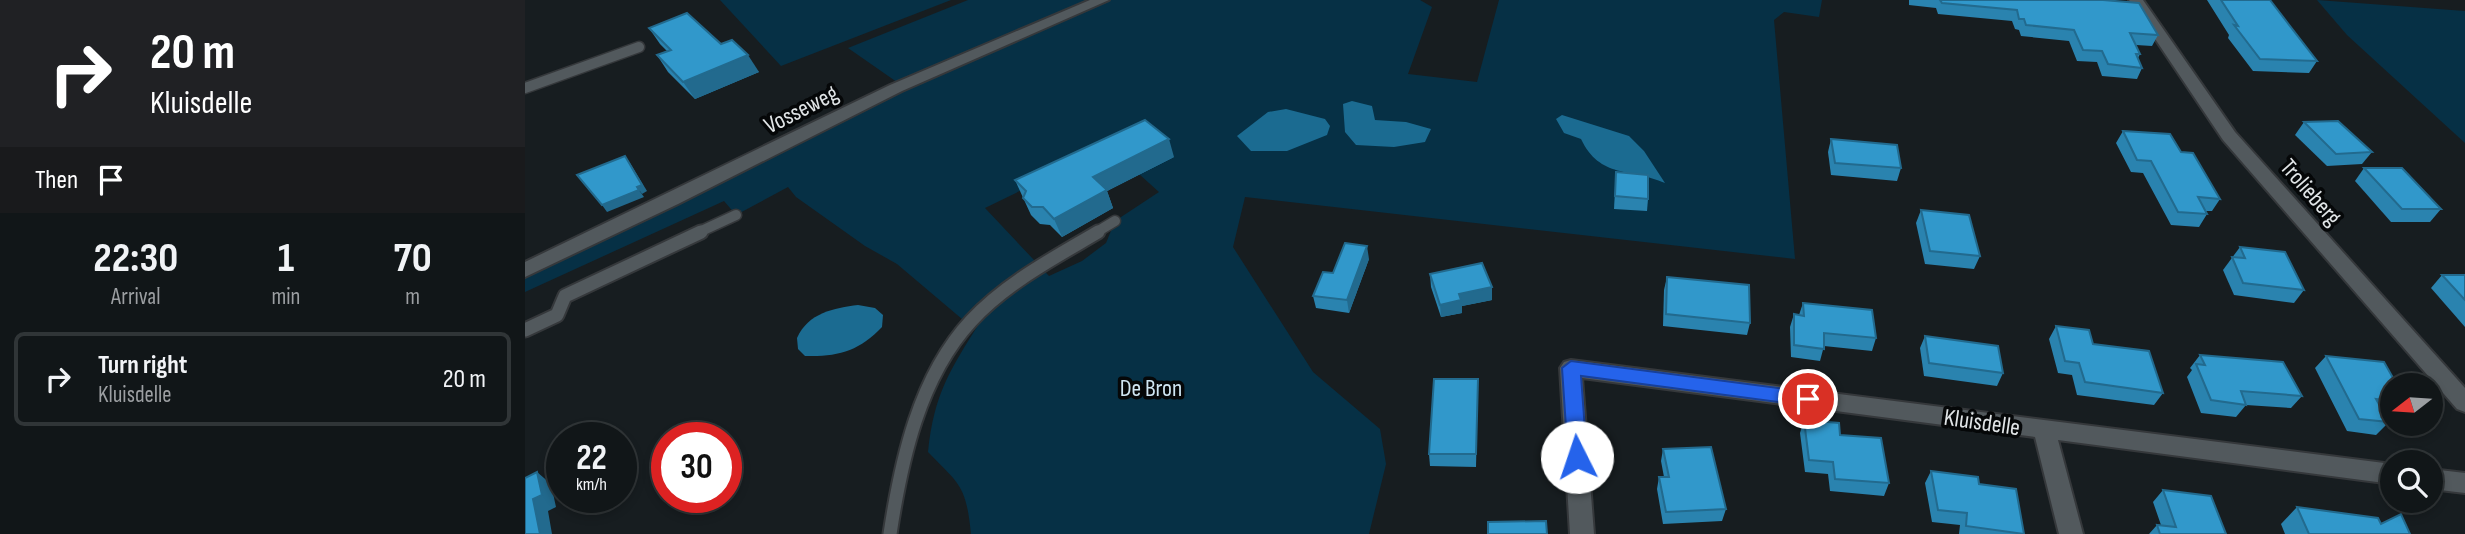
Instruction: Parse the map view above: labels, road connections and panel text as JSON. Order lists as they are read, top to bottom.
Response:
{
  "streets": {
    "street": ["Vosseweg", "Trolieberg", "Kluisdelle"]
  },
  "parks": ["De Bron"],
  "north": "left",
  "page": {
    "turn": ["20 m", "Kluisdelle"],
    "then": "Then",
    "eta": [
      "22:30",
      "Arrival",
      "1",
      "min",
      "70",
      "m"
    ],
    "list": [
      {
        "name": "Turn right",
        "note": "Kluisdelle",
        "value": "20 m"
      }
    ],
    "speed": "22 km/h",
    "limit": "30"
  }
}
